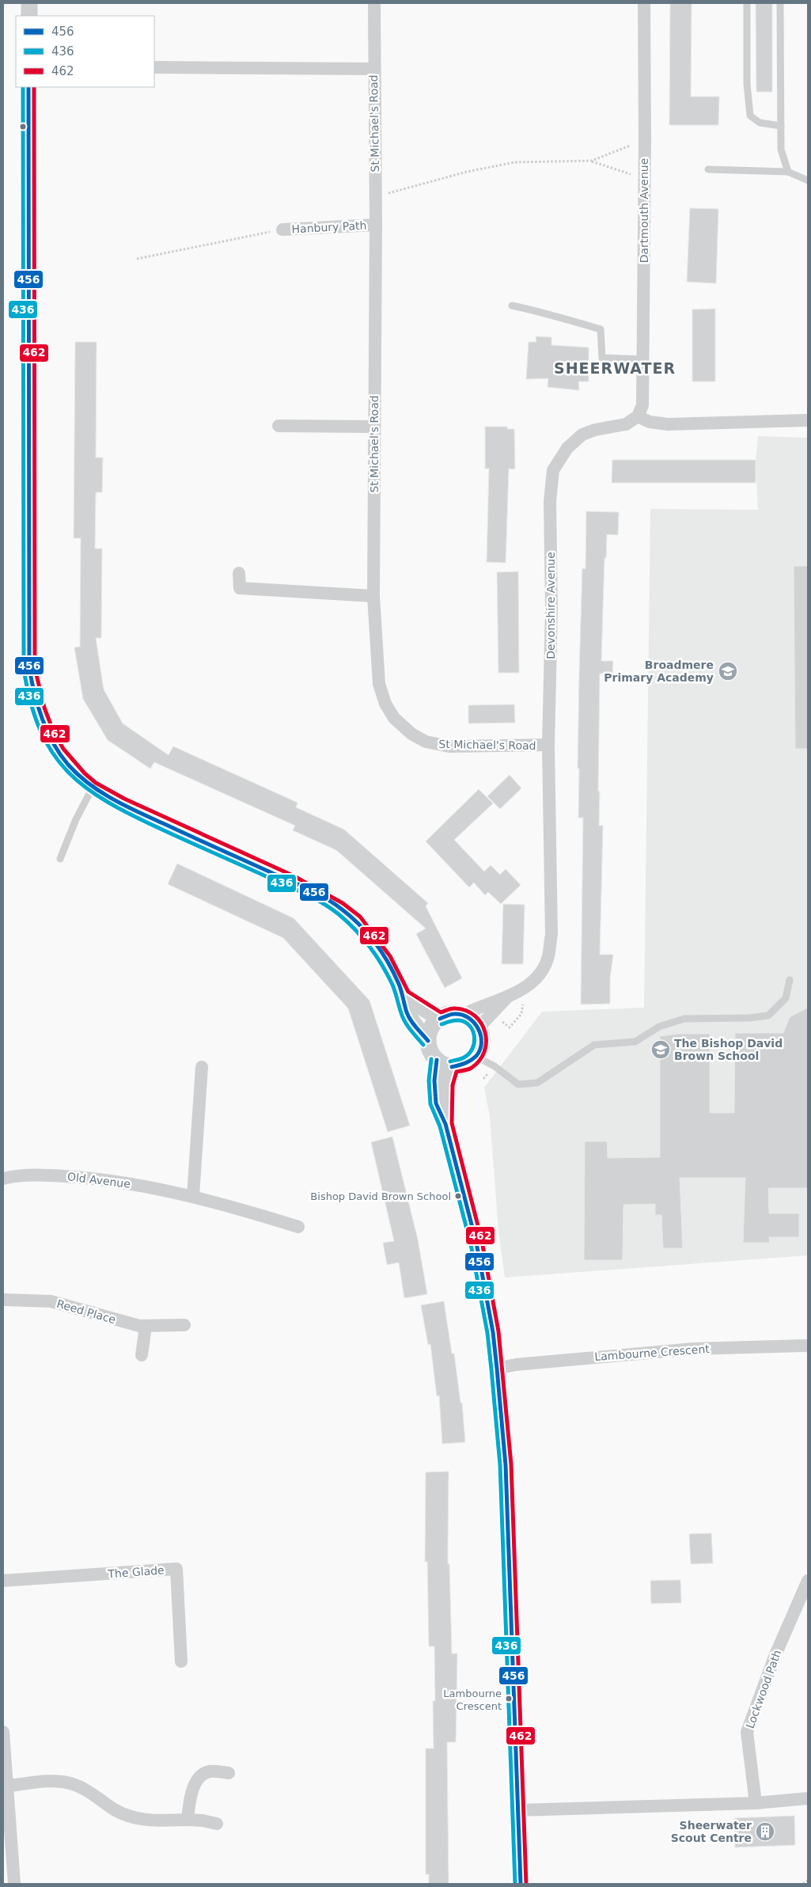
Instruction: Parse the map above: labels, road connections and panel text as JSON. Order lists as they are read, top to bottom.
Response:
{
  "streets": {
    "street": [
      "St Michael's Road",
      "Dartmouth Avenue",
      "Hanbury Path",
      "Devonshire Avenue",
      "Old Avenue",
      "Reed Place",
      "Lambourne Crescent",
      "The Glade",
      "Lockwood Path"
    ]
  },
  "crossings": [
    ["St Michael's Road", "Hanbury Path"],
    ["St Michael's Road", "Devonshire Avenue"],
    ["Dartmouth Avenue", "Devonshire Avenue"]
  ],
  "districts": ["SHEERWATER"],
  "places": {
    "school or university": ["Broadmere Primary Academy", "The Bishop David Brown School"],
    "other": ["Bishop David Brown School", "Lambourne Crescent"],
    "building": ["Sheerwater Scout Centre"]
  },
  "lines": ["transit line 456", "transit line 436", "transit line 462"],
  "legend": ["456", "436", "462"]
}
